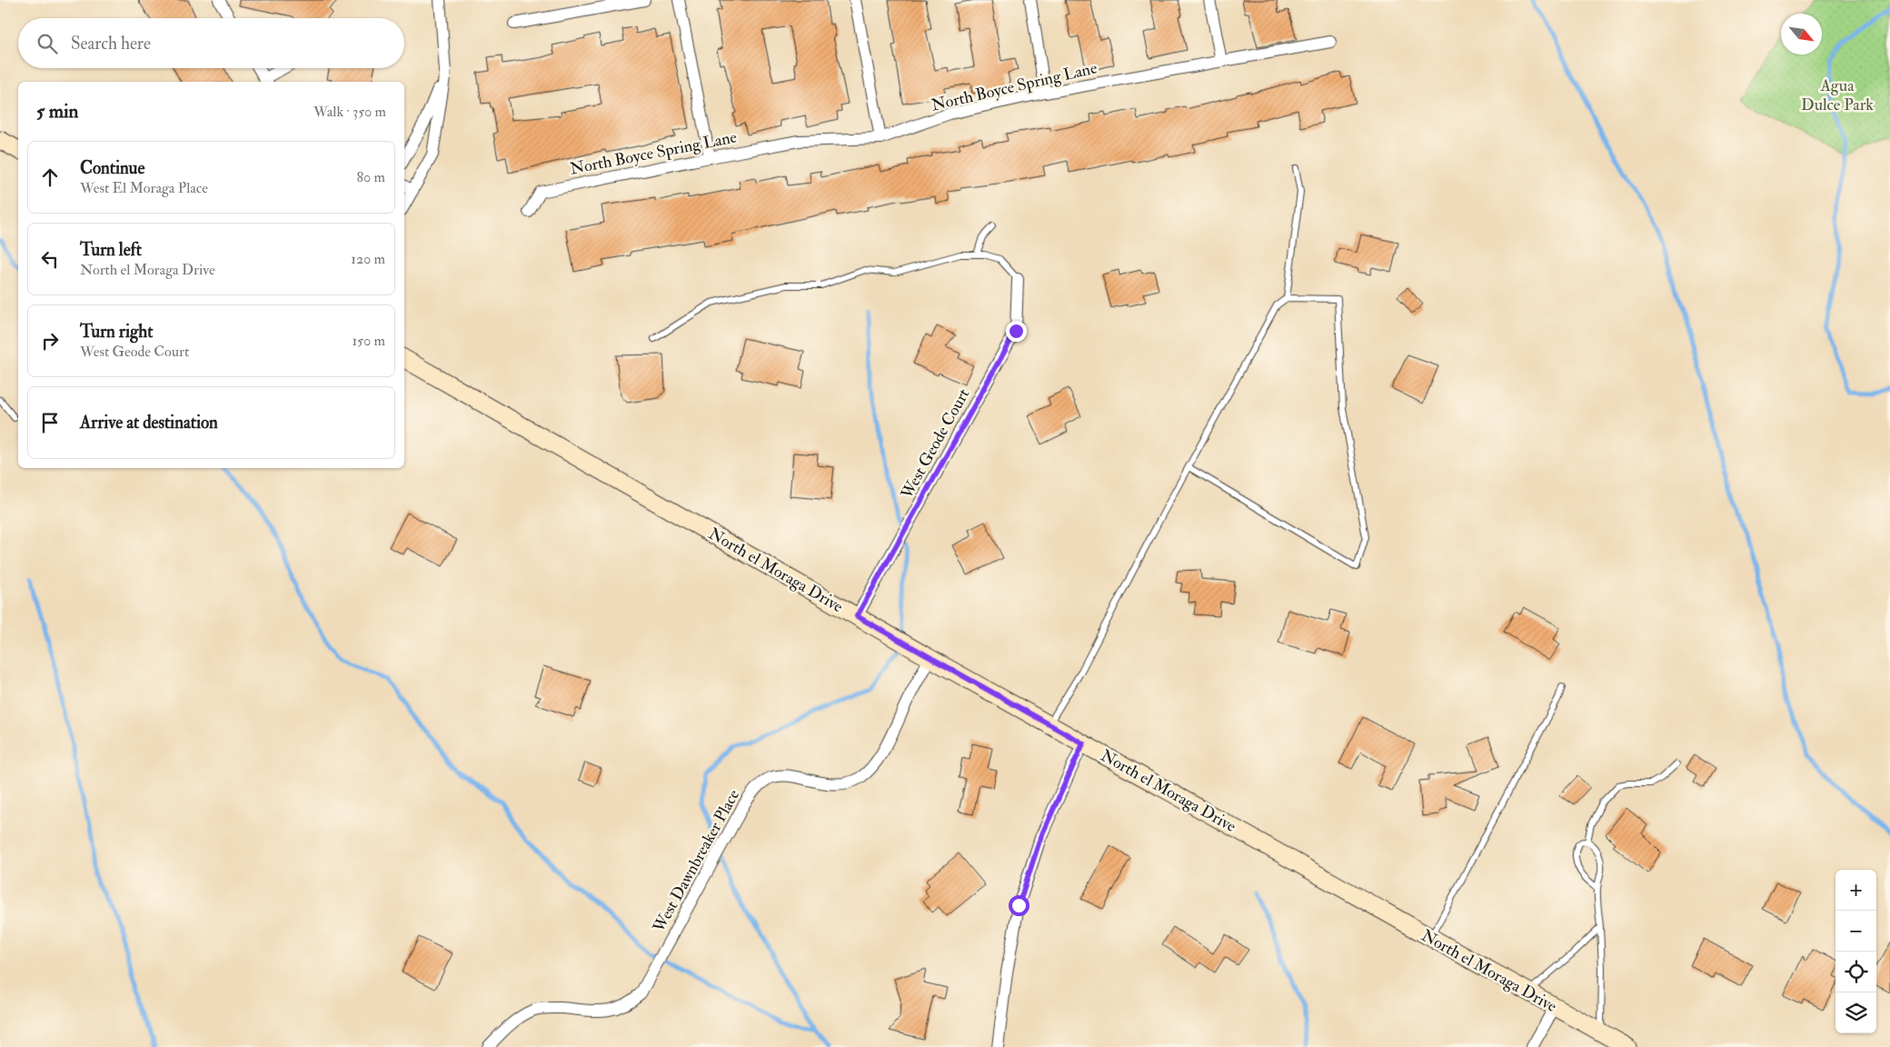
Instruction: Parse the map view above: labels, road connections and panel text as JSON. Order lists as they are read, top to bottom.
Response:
{
  "streets": {
    "street": [
      "North Boyce Spring Lane",
      "West Geode Court",
      "North el Moraga Drive",
      "West Dawnbreaker Place"
    ]
  },
  "crossings": [
    ["West Geode Court", "North el Moraga Drive"],
    ["North el Moraga Drive", "West Dawnbreaker Place"]
  ],
  "parks": ["Agua Dulce Park"],
  "north": "bottom right",
  "page": {
    "search": "Search here",
    "heading": ["5 min", "Walk · 350 m"],
    "list": [
      ["Continue", "West El Moraga Place", "80 m"],
      ["Turn left", "North el Moraga Drive", "120 m"],
      ["Turn right", "West Geode Court", "150 m"],
      "Arrive at destination"
    ],
    "map_buttons": ["+", "−"]
  }
}
